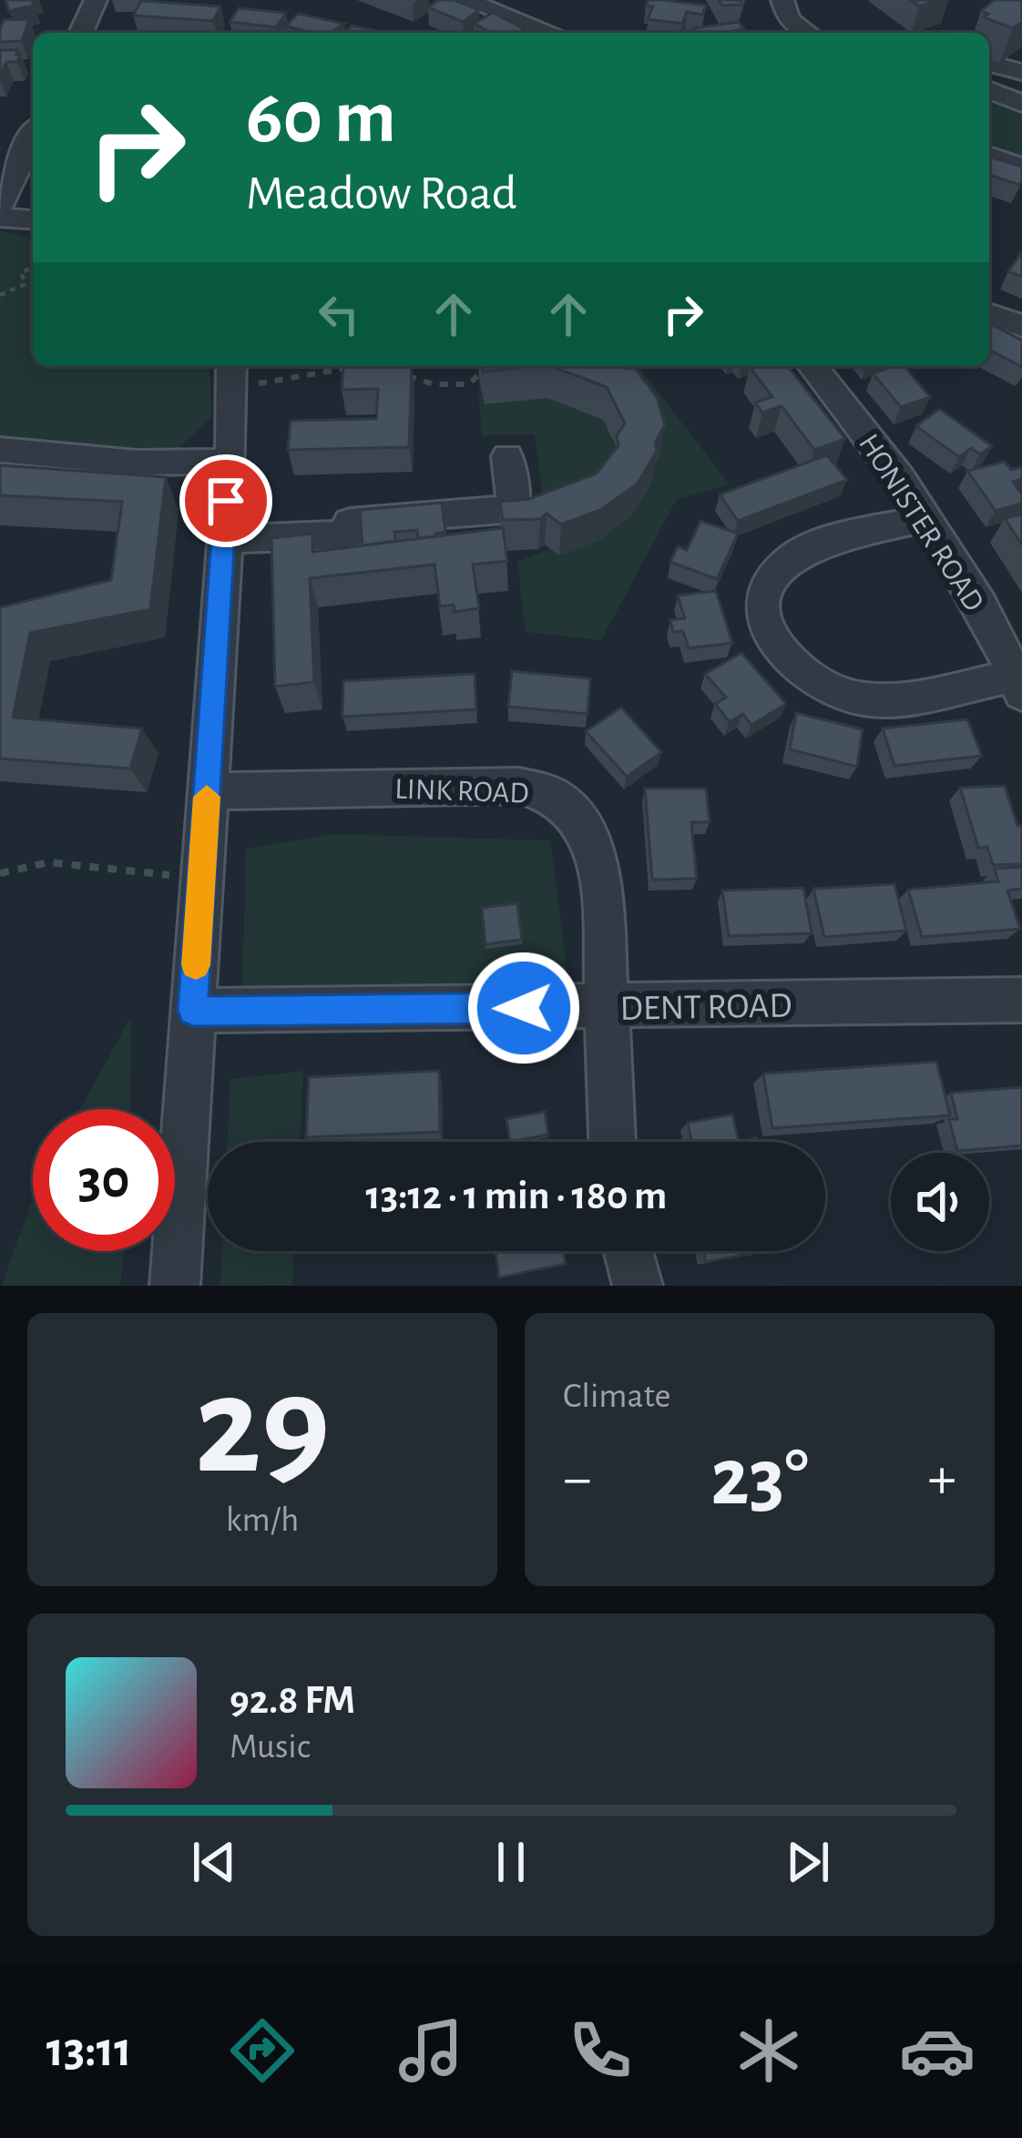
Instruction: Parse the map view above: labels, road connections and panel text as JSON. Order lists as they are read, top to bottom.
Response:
{
  "streets": {
    "street": ["HONISTER ROAD", "LINK ROAD", "DENT ROAD"]
  },
  "crossings": [
    ["LINK ROAD", "DENT ROAD"]
  ],
  "page": {
    "turn": ["60 m", "Meadow Road"],
    "limit": "30",
    "trip": "13:12 · 1 min · 180 m",
    "tile": [
      ["29", "km/h"],
      "Climate"
    ],
    "heat": ["−", "23°", "+"],
    "song": ["92.8 FM", "Music"],
    "tabs": "13:11"
  }
}
